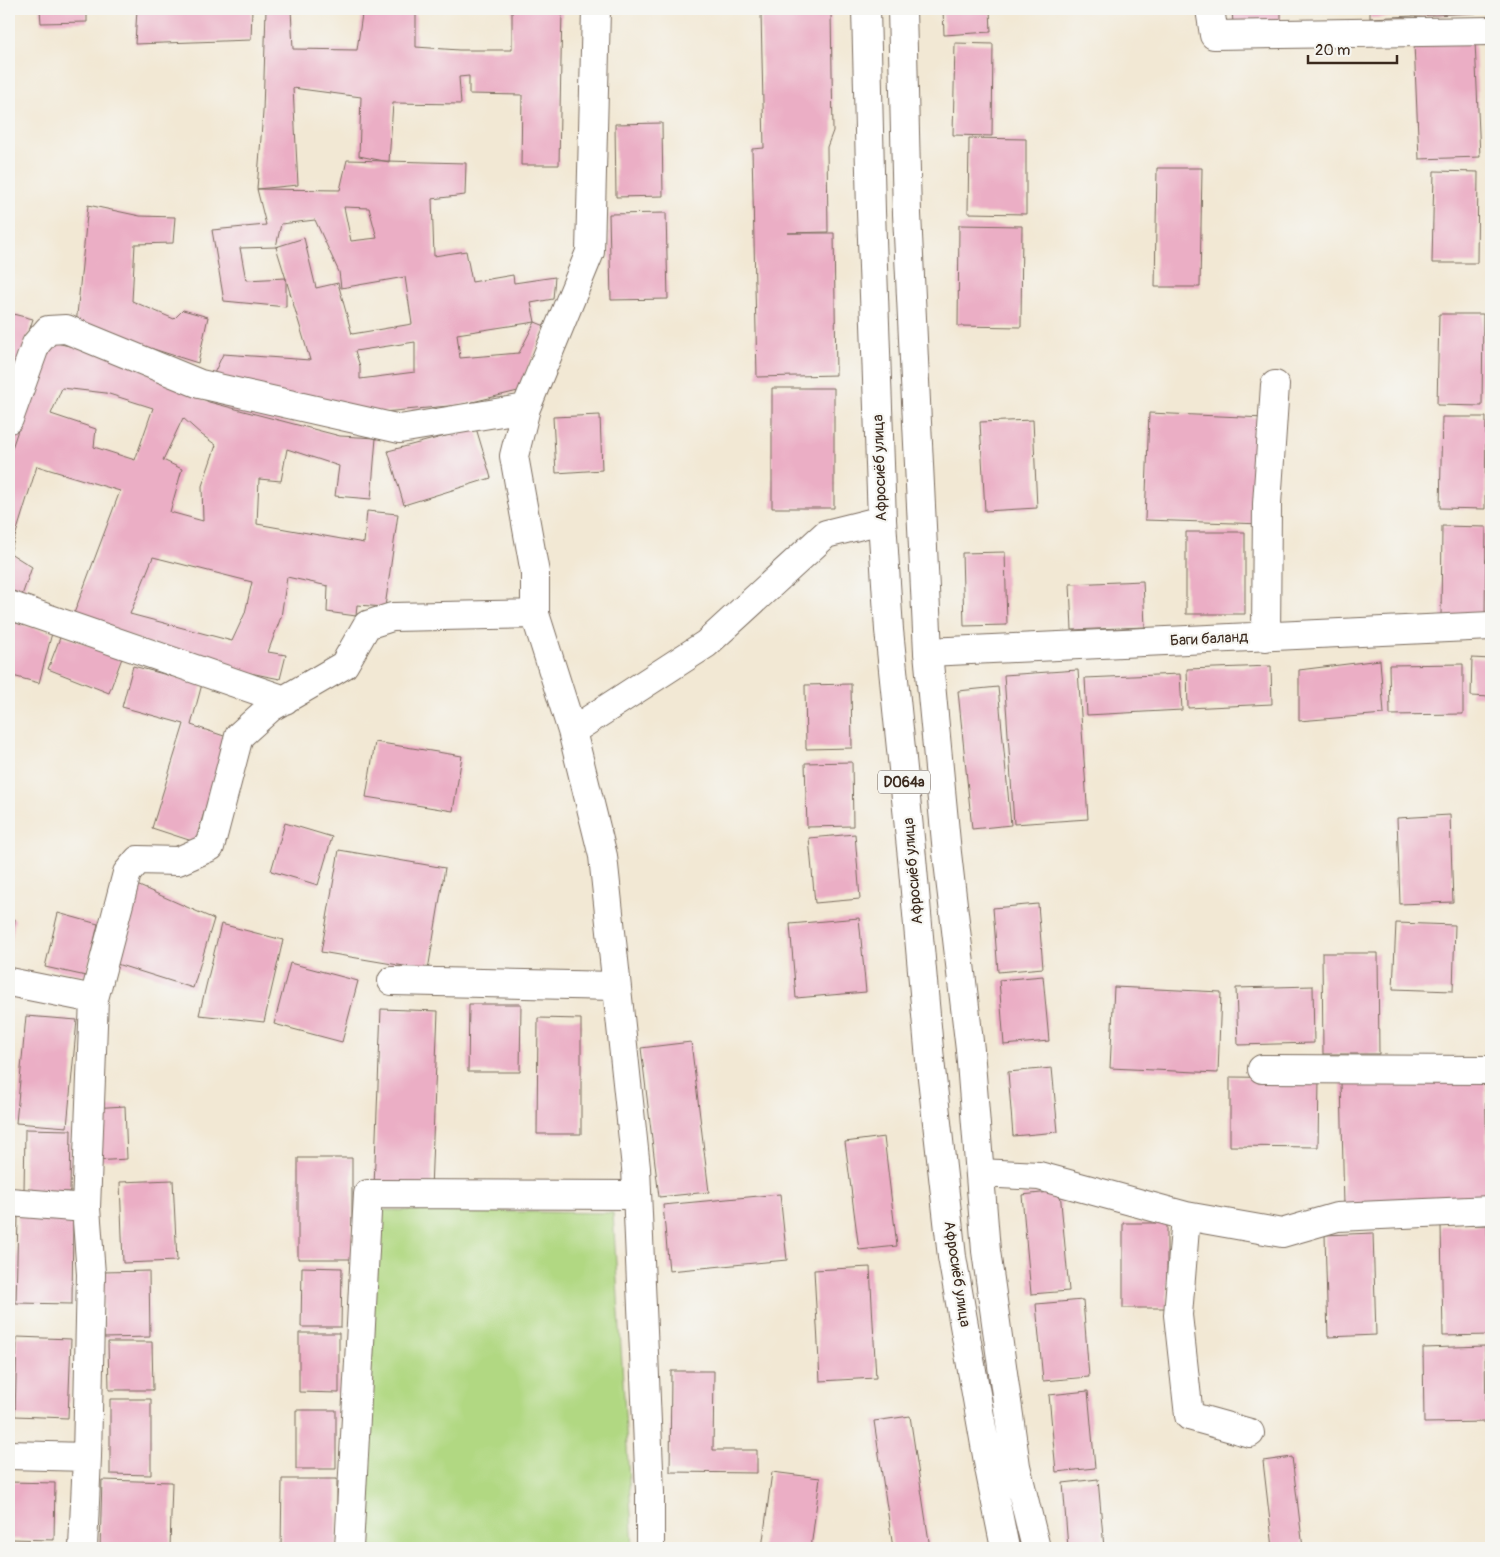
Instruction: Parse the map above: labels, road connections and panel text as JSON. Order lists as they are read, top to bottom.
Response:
{
  "streets": {
    "street": ["Афросиёб улица", "Баги баланд", "D064a"]
  },
  "crossings": [
    ["Афросиёб улица", "Баги баланд"]
  ],
  "scale_bar": "20 m"
}
